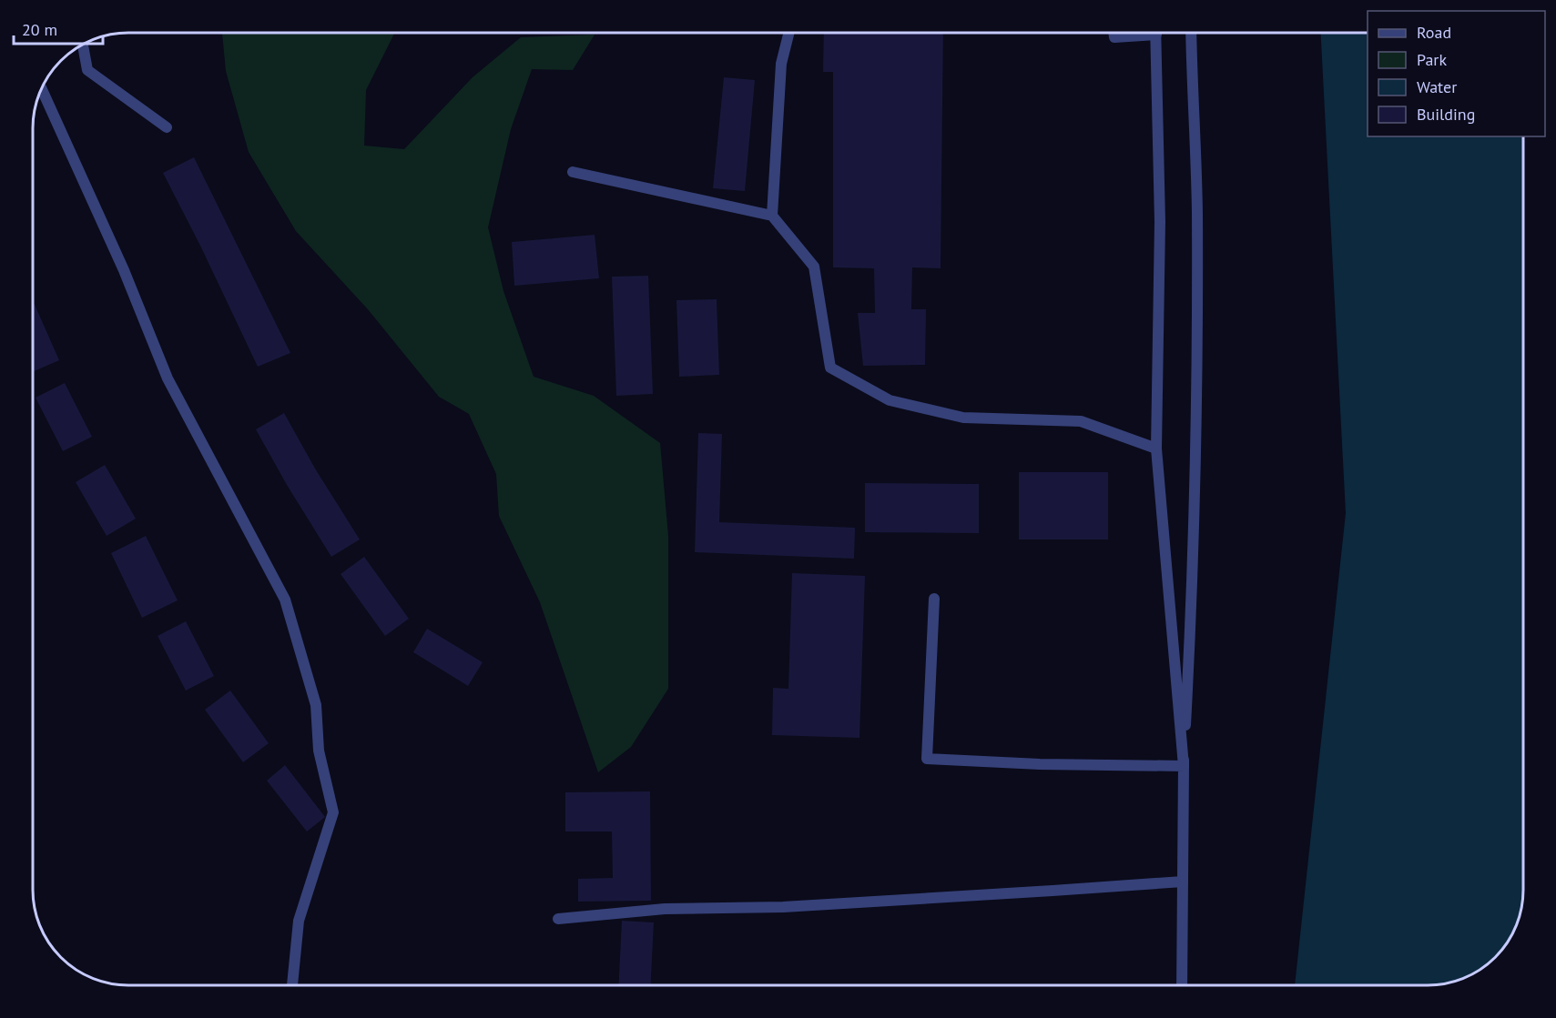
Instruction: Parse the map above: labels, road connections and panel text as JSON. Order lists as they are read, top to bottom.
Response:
{
  "legend": [
    "Road",
    "Park",
    "Water",
    "Building"
  ],
  "scale_bar": "20 m"
}
